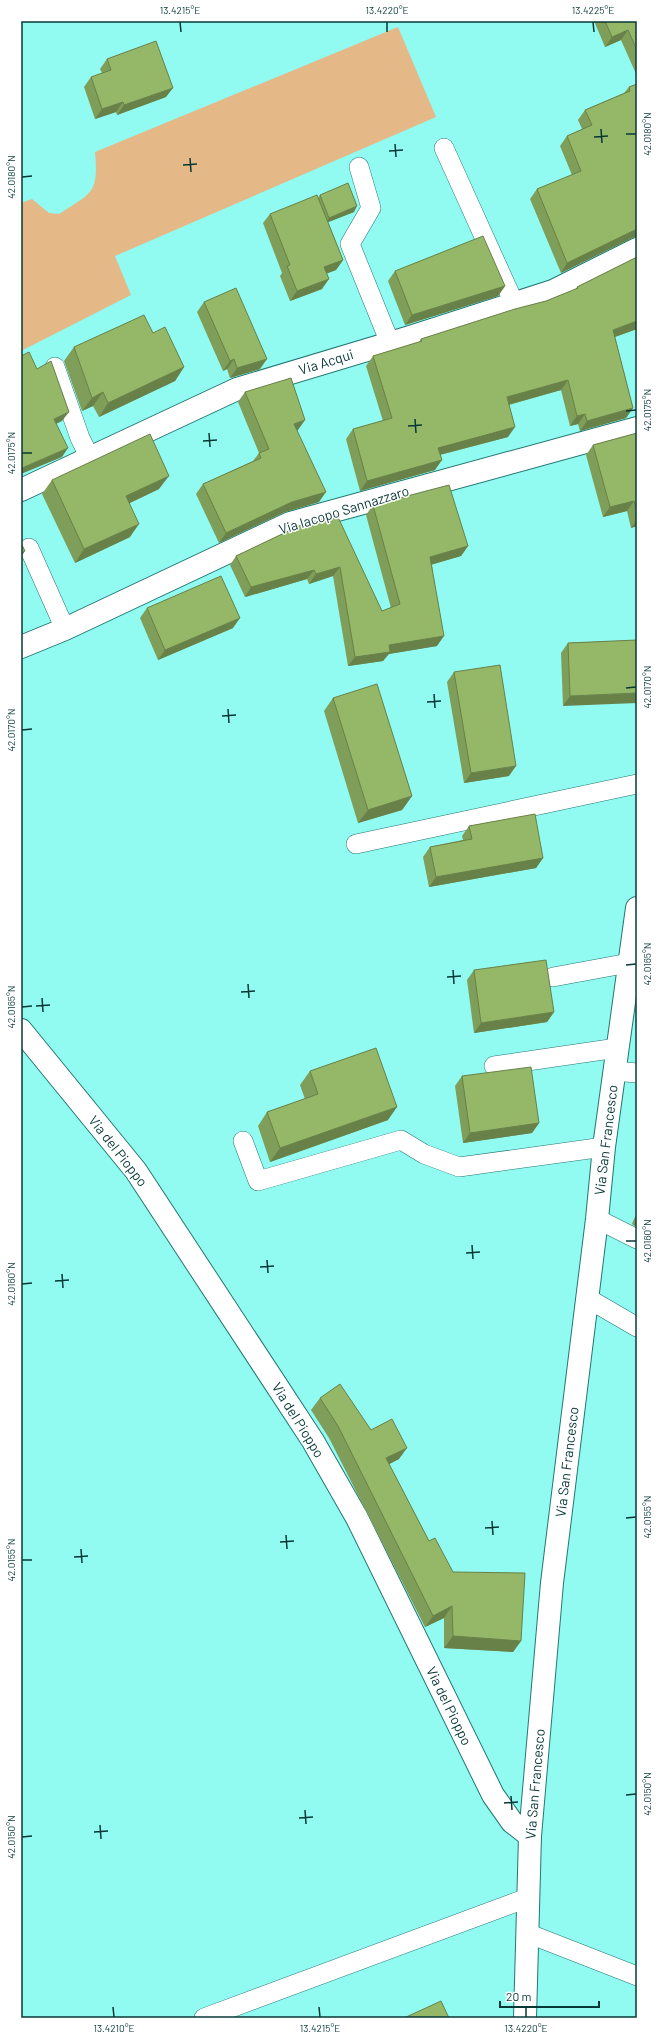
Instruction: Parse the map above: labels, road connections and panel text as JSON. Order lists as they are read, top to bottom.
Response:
{
  "streets": {
    "street": [
      "Via Acqui",
      "Via Iacopo Sannazzaro",
      "Via San Francesco",
      "Via del Pioppo"
    ]
  },
  "crossings": [
    ["Via San Francesco", "Via del Pioppo"]
  ],
  "scale_bar": "20 m",
  "coordinates": [
    "13.4215°E",
    "13.4220°E",
    "13.4225°E",
    "42.0180°N",
    "42.0175°N",
    "42.0170°N",
    "42.0165°N",
    "42.0160°N",
    "42.0155°N",
    "42.0150°N",
    "13.4210°E"
  ]
}
